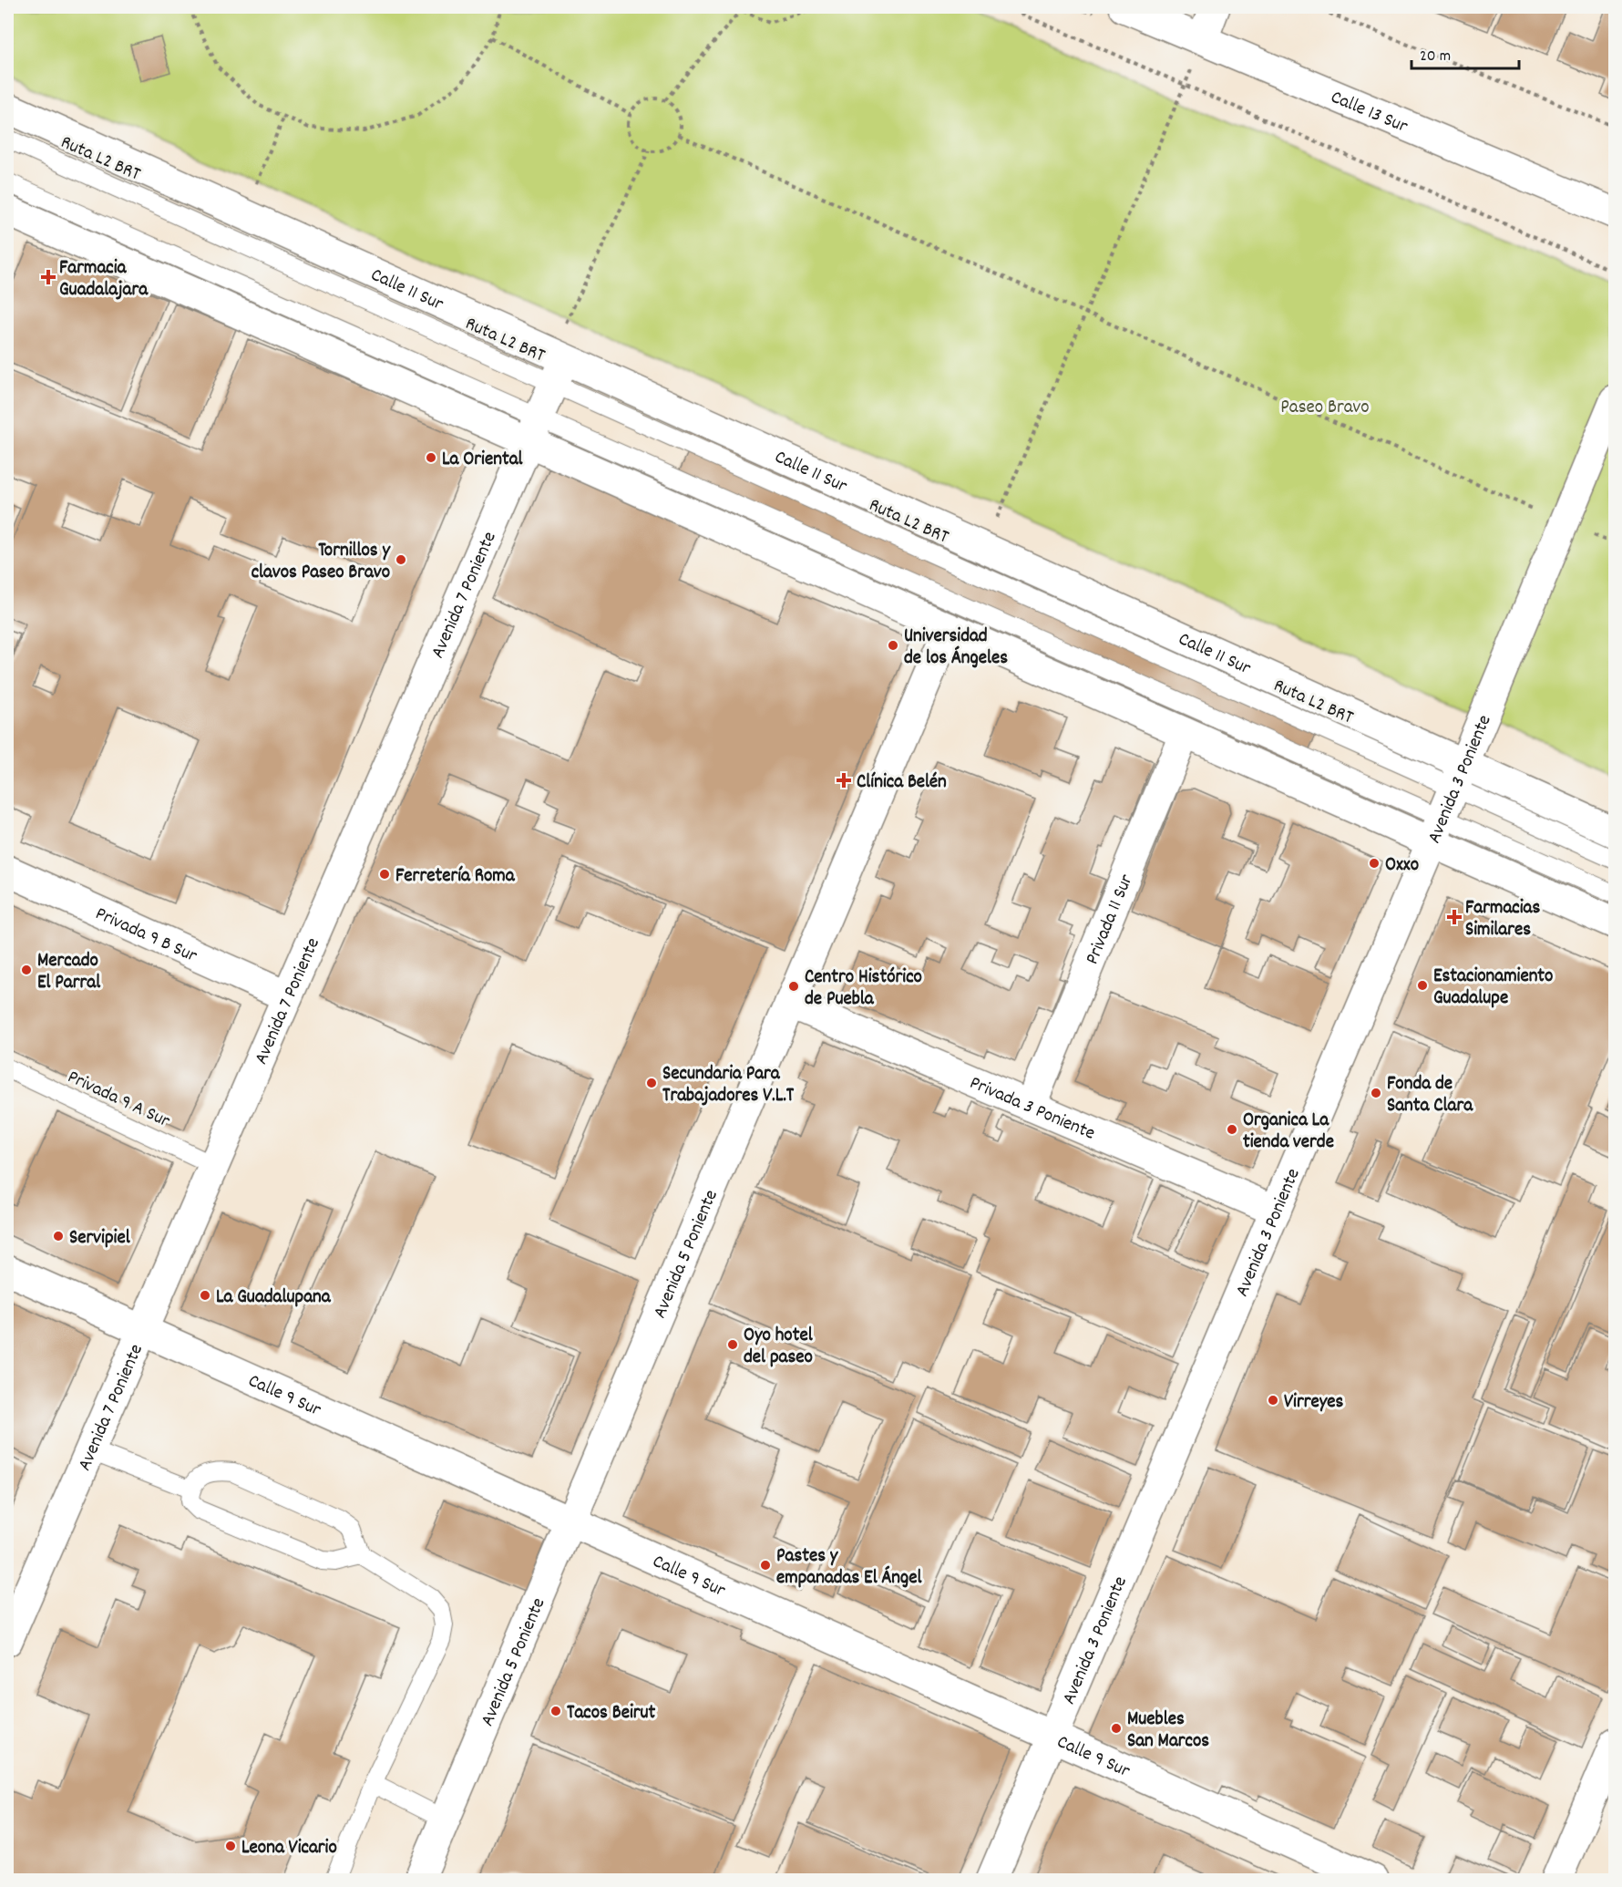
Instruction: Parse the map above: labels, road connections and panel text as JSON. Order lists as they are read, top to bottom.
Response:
{
  "streets": {
    "street": [
      "Calle 13 Sur",
      "Calle 11 Sur",
      "Avenida 7 Poniente",
      "Avenida 3 Poniente",
      "Privada 11 Sur",
      "Privada 9 B Sur",
      "Privada 3 Poniente",
      "Avenida 5 Poniente",
      "Calle 9 Sur"
    ],
    "lane": ["Ruta L2 BRT", "Privada 9 A Sur"]
  },
  "crossings": [
    ["Ruta L2 BRT", "Calle 11 Sur"],
    ["Ruta L2 BRT", "Avenida 7 Poniente"],
    ["Calle 11 Sur", "Avenida 7 Poniente"],
    ["Calle 11 Sur", "Avenida 3 Poniente"],
    ["Avenida 7 Poniente", "Privada 9 B Sur"],
    ["Avenida 7 Poniente", "Privada 9 A Sur"],
    ["Avenida 7 Poniente", "Calle 9 Sur"],
    ["Avenida 3 Poniente", "Privada 3 Poniente"],
    ["Avenida 3 Poniente", "Calle 9 Sur"],
    ["Privada 11 Sur", "Privada 3 Poniente"],
    ["Privada 3 Poniente", "Avenida 5 Poniente"],
    ["Avenida 5 Poniente", "Calle 9 Sur"]
  ],
  "parks": ["Paseo Bravo"],
  "places": {
    "health": ["Farmacia Guadalajara", "Clínica Belén", "Farmacias Similares"],
    "other": [
      "La Oriental",
      "Tornillos y clavos Paseo Bravo",
      "Universidad de los Ángeles",
      "Oxxo",
      "Ferretería Roma",
      "Mercado El Parral",
      "Estacionamiento Guadalupe",
      "Centro Histórico de Puebla",
      "Secundaria Para Trabajadores V.L.T",
      "Fonda de Santa Clara",
      "Organica La tienda verde",
      "Servipiel",
      "La Guadalupana",
      "Oyo hotel del paseo",
      "Virreyes",
      "Pastes y empanadas El Ángel",
      "Tacos Beirut",
      "Muebles San Marcos",
      "Leona Vicario"
    ]
  },
  "scale_bar": "20 m"
}
